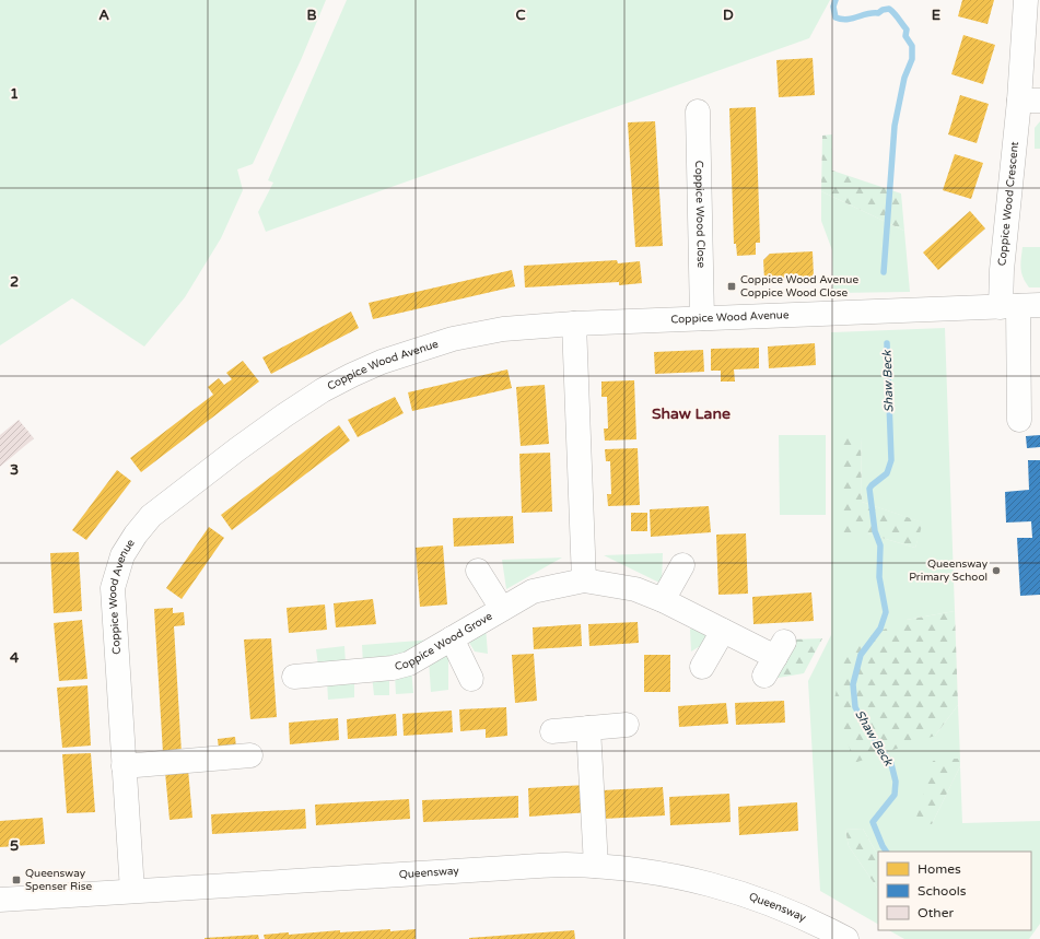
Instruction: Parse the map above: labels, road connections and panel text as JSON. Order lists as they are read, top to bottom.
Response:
{
  "streets": {
    "street": [
      "Coppice Wood Crescent",
      "Coppice Wood Close",
      "Coppice Wood Avenue",
      "Coppice Wood Grove",
      "Queensway"
    ]
  },
  "crossings": [
    ["Coppice Wood Crescent", "Coppice Wood Avenue"],
    ["Coppice Wood Close", "Coppice Wood Avenue"],
    ["Coppice Wood Avenue", "Queensway"]
  ],
  "districts": ["Shaw Lane"],
  "water": ["Shaw Beck"],
  "places": {
    "transit": ["Coppice Wood Avenue Coppice Wood Close", "Queensway Spenser Rise"],
    "other": ["Queensway Primary School"]
  },
  "legend": ["Homes", "Schools", "Other"],
  "grid": {
    "columns": [
      "A",
      "B",
      "C",
      "D",
      "E"
    ],
    "rows": [
      "1",
      "2",
      "3",
      "4",
      "5"
    ]
  }
}
